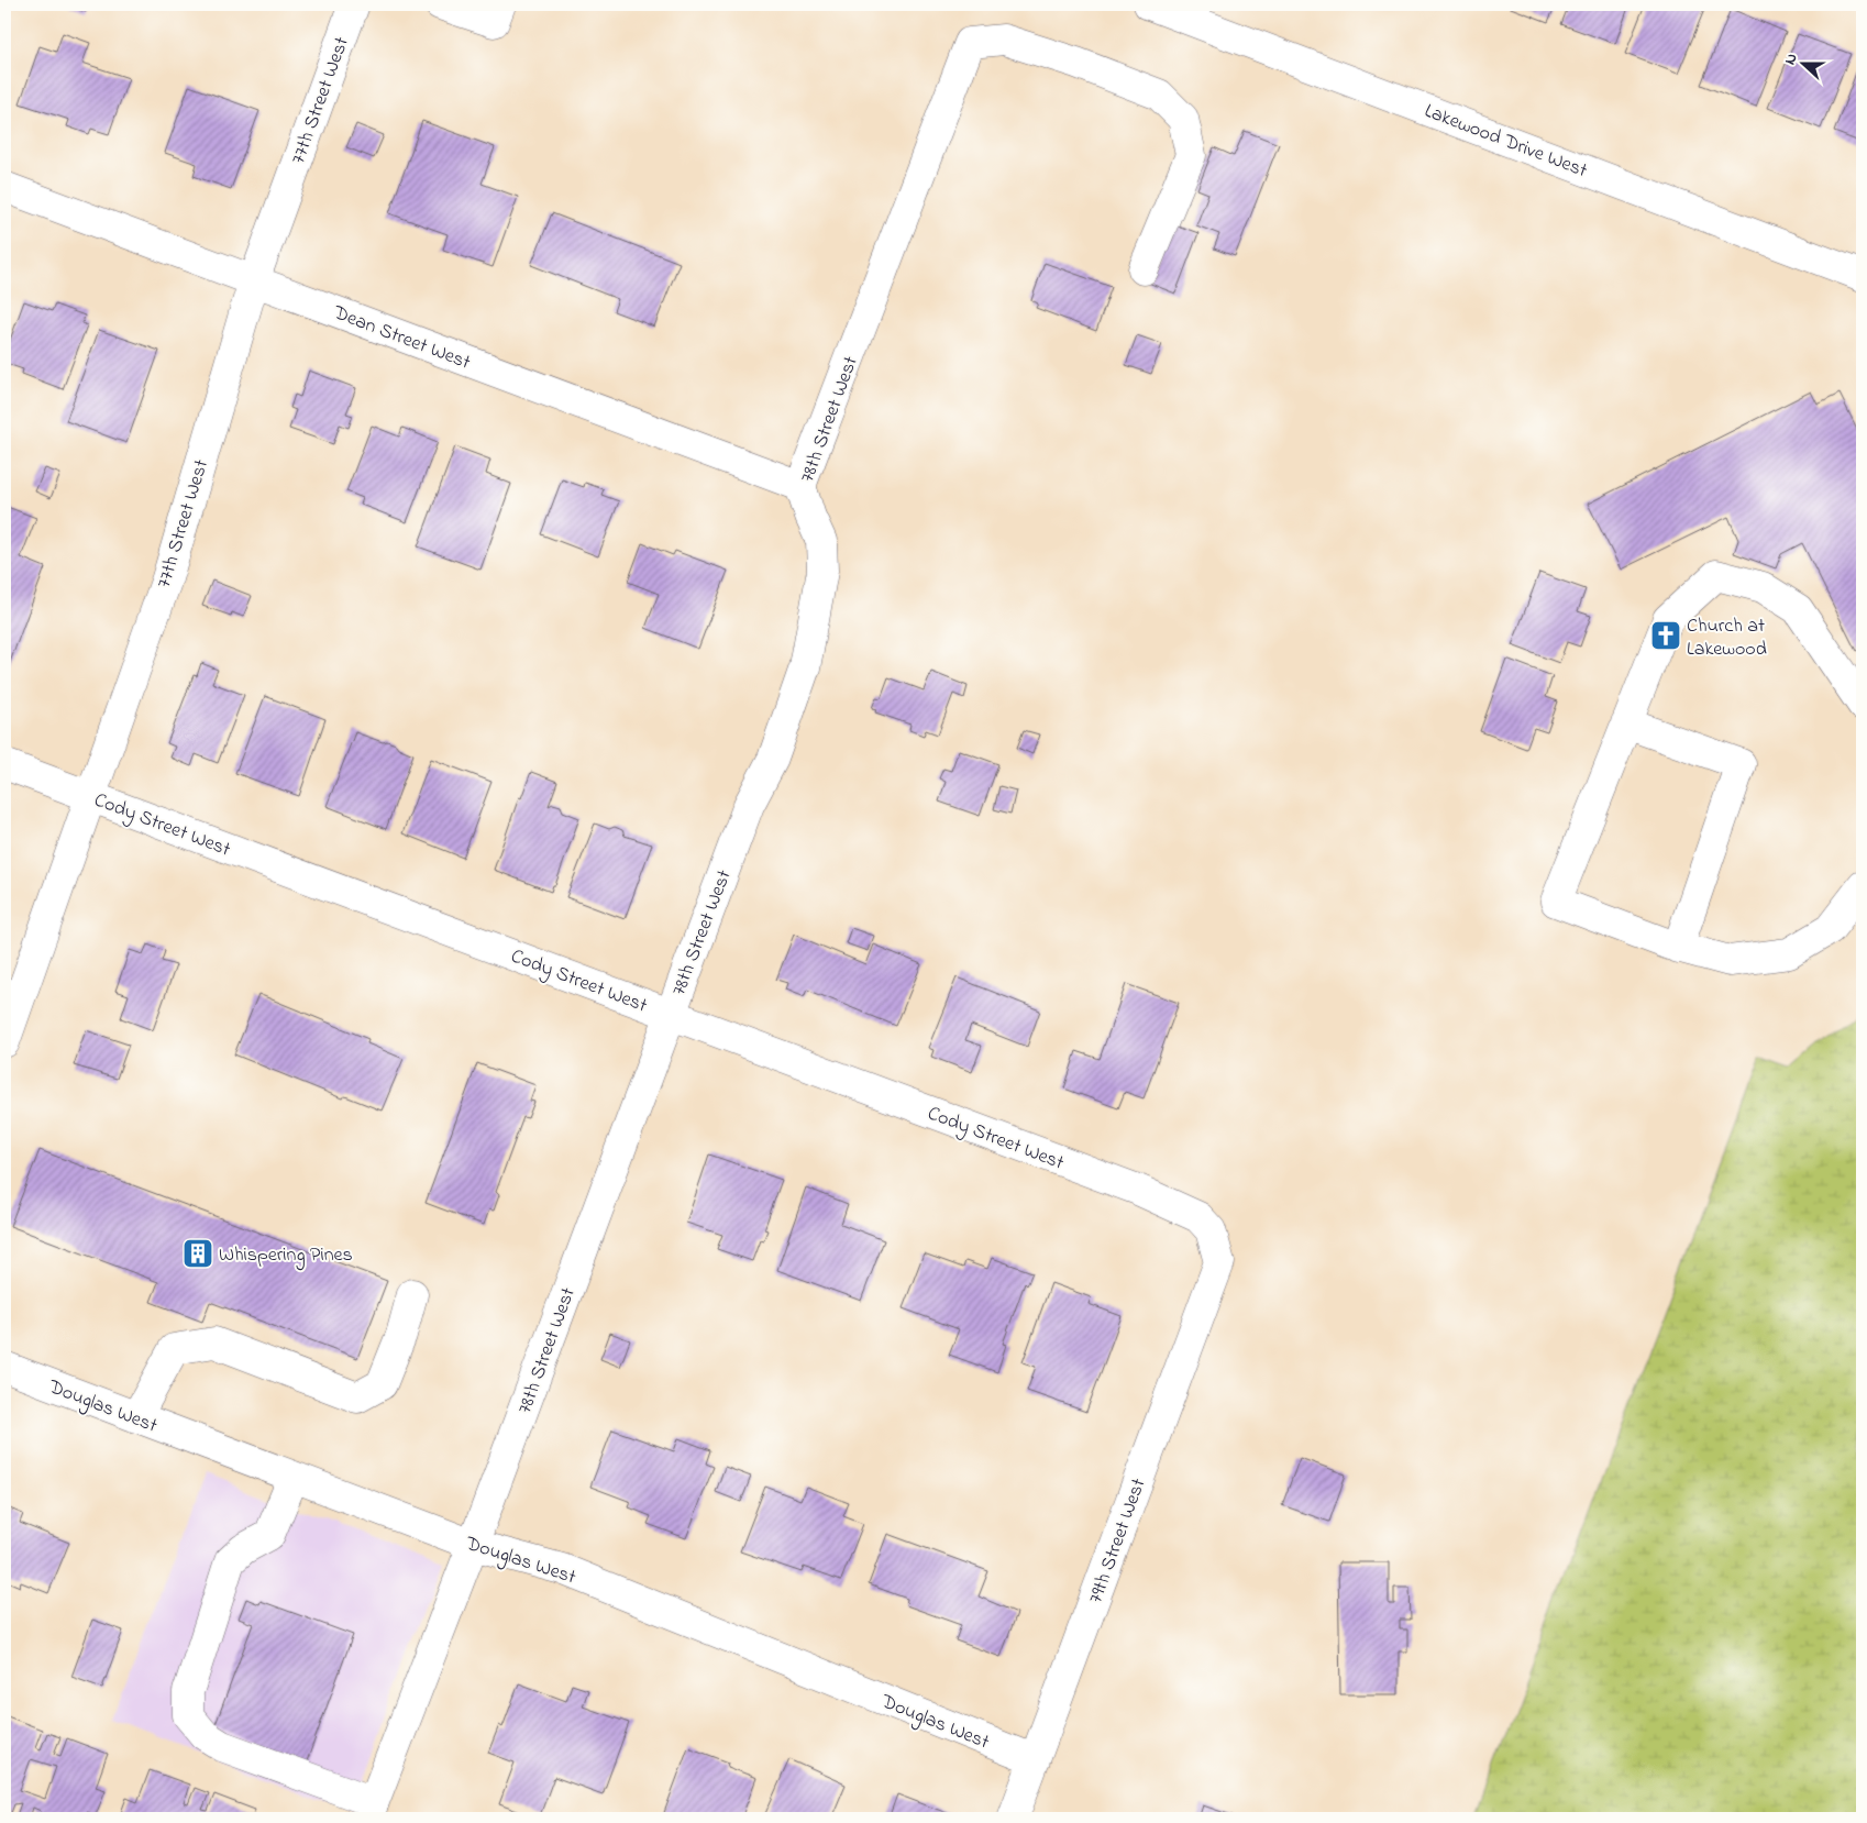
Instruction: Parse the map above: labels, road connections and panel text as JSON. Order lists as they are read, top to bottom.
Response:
{
  "streets": {
    "street": [
      "77th Street West",
      "Lakewood Drive West",
      "Dean Street West",
      "78th Street West",
      "Cody Street West",
      "Douglas West",
      "79th Street West"
    ]
  },
  "crossings": [
    ["77th Street West", "Dean Street West"],
    ["77th Street West", "Cody Street West"],
    ["Dean Street West", "78th Street West"],
    ["78th Street West", "Cody Street West"],
    ["78th Street West", "Douglas West"],
    ["Cody Street West", "79th Street West"],
    ["Douglas West", "79th Street West"]
  ],
  "places": {
    "church": ["Church at Lakewood"],
    "building": ["Whispering Pines"]
  },
  "north": "left"
}
